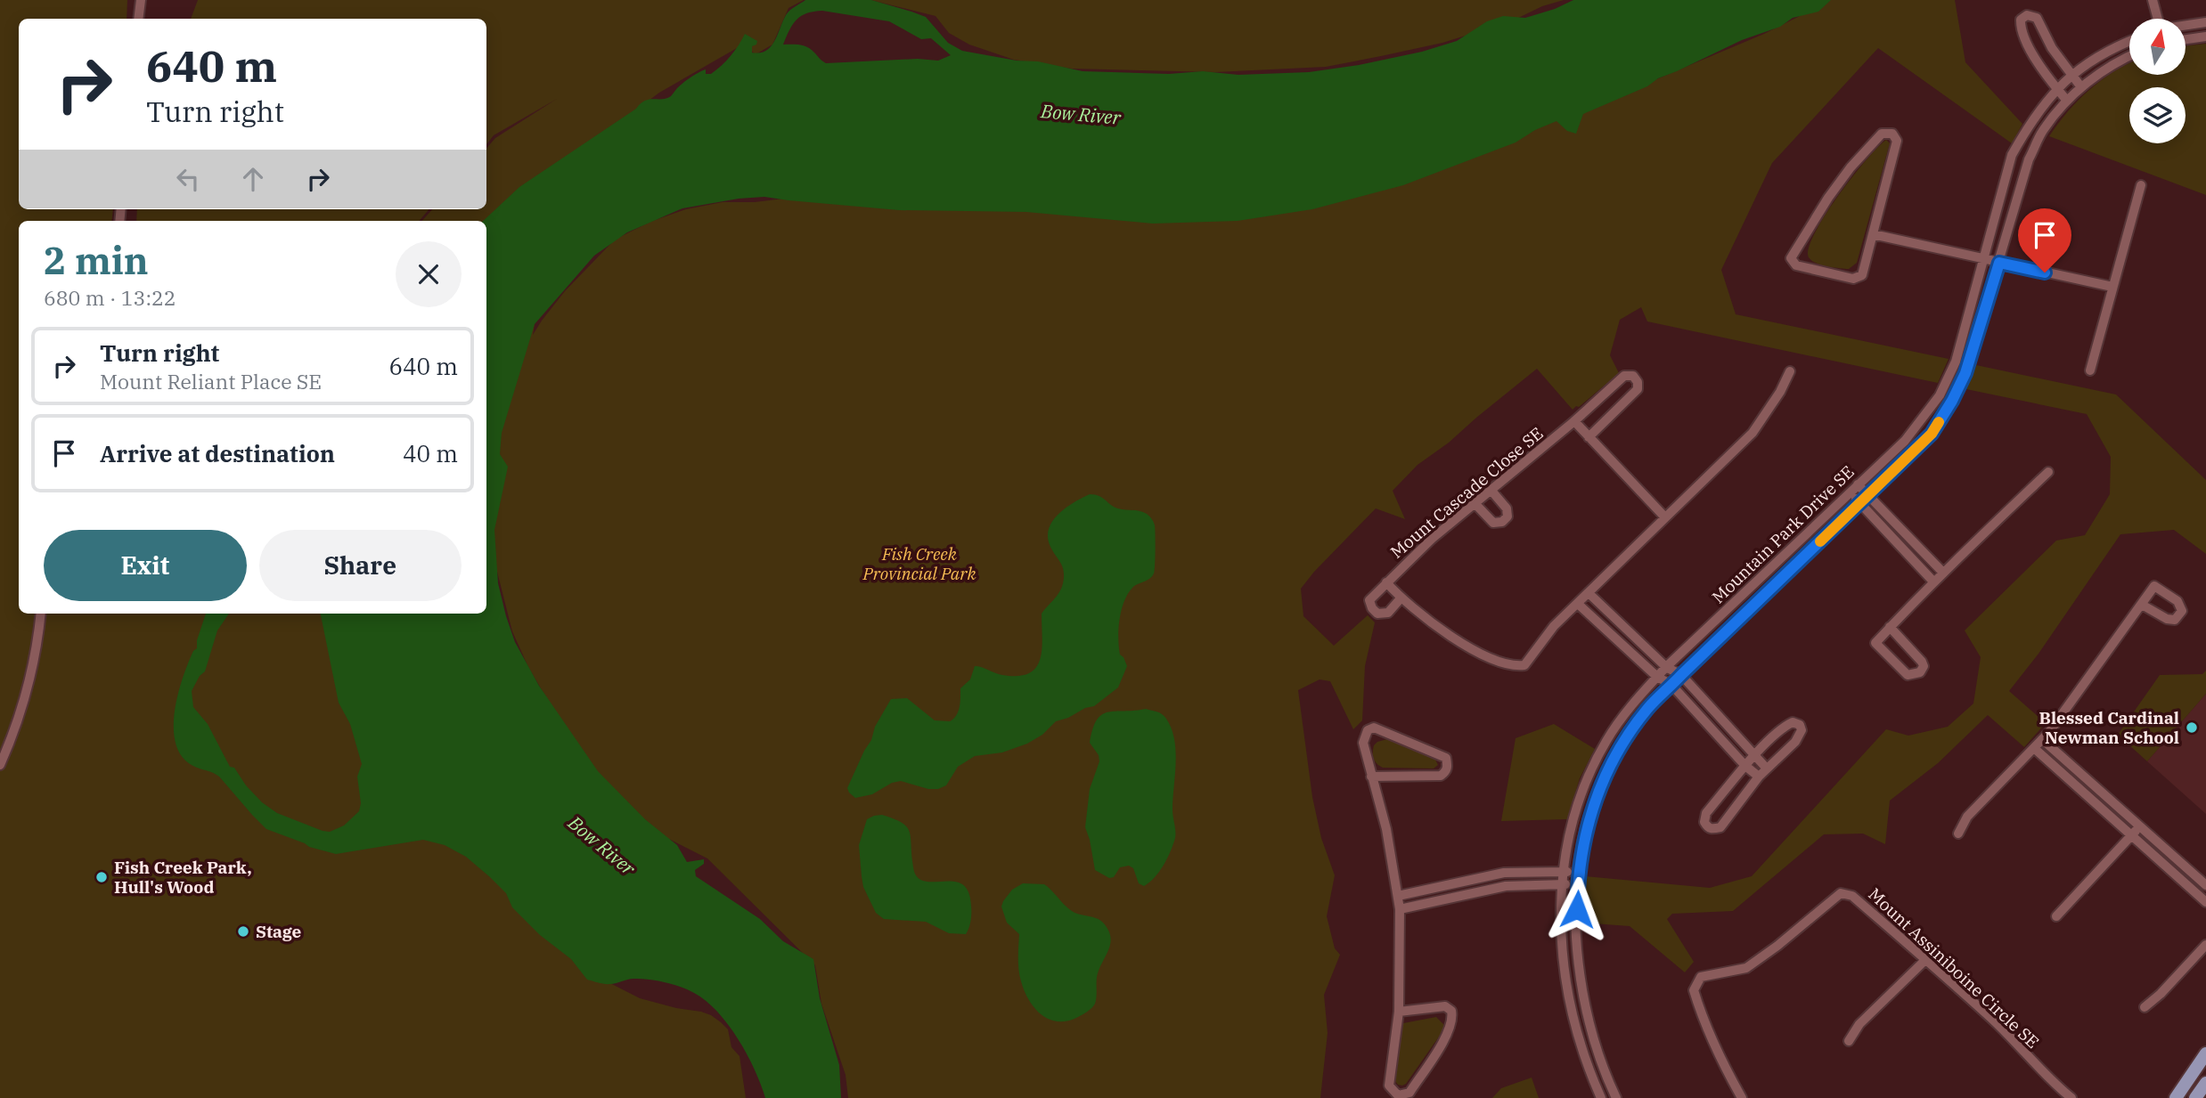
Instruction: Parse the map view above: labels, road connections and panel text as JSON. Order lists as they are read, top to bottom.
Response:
{
  "streets": {
    "street": ["Mount Cascade Close SE", "Mountain Park Drive SE", "Mount Assiniboine Circle SE"]
  },
  "water": ["Bow River"],
  "parks": ["Fish Creek Provincial Park"],
  "places": ["Blessed Cardinal Newman School", "Fish Creek Park, Hull's Wood", "Stage"],
  "north": "top",
  "page": {
    "turn": ["640 m", "Turn right"],
    "heading": ["2 min", "680 m · 13:22"],
    "list": [
      {
        "name": "Turn right",
        "note": "Mount Reliant Place SE",
        "value": "640 m"
      },
      {
        "name": "Arrive at destination",
        "value": "40 m"
      }
    ],
    "buttons": ["Exit", "Share"]
  }
}
